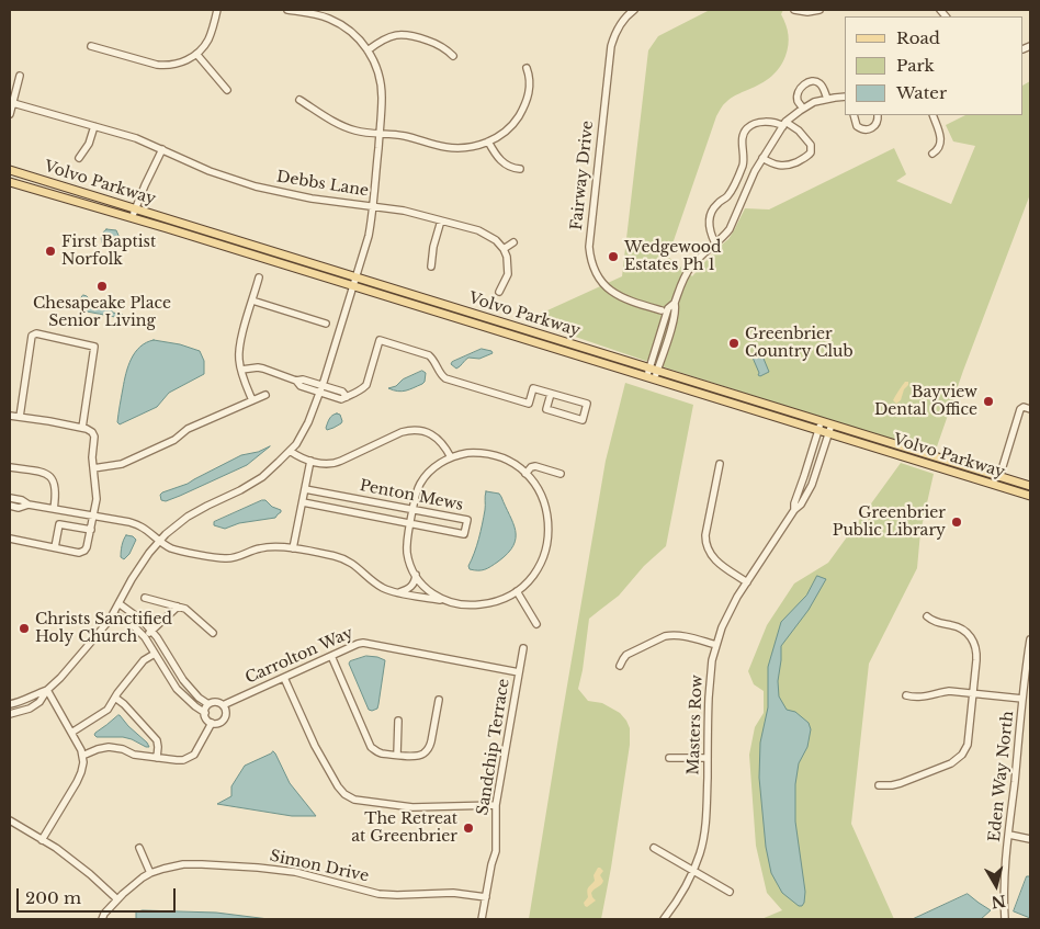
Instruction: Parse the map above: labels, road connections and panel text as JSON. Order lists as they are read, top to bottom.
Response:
{
  "streets": {
    "main road": ["Volvo Parkway"],
    "street": [
      "Fairway Drive",
      "Debbs Lane",
      "Penton Mews",
      "Carrolton Way",
      "Masters Row",
      "Sandchip Terrace",
      "Eden Way North",
      "Simon Drive"
    ]
  },
  "crossings": [
    ["Volvo Parkway", "Masters Row"],
    ["Carrolton Way", "Sandchip Terrace"],
    ["Sandchip Terrace", "Simon Drive"]
  ],
  "places": [
    "First Baptist Norfolk",
    "Wedgewood Estates Ph 1",
    "Chesapeake Place Senior Living",
    "Greenbrier Country Club",
    "Bayview Dental Office",
    "Greenbrier Public Library",
    "Christs Sanctified Holy Church",
    "The Retreat at Greenbrier"
  ],
  "legend": ["Road", "Park", "Water"],
  "scale_bar": "200 m",
  "north": "bottom"
}
